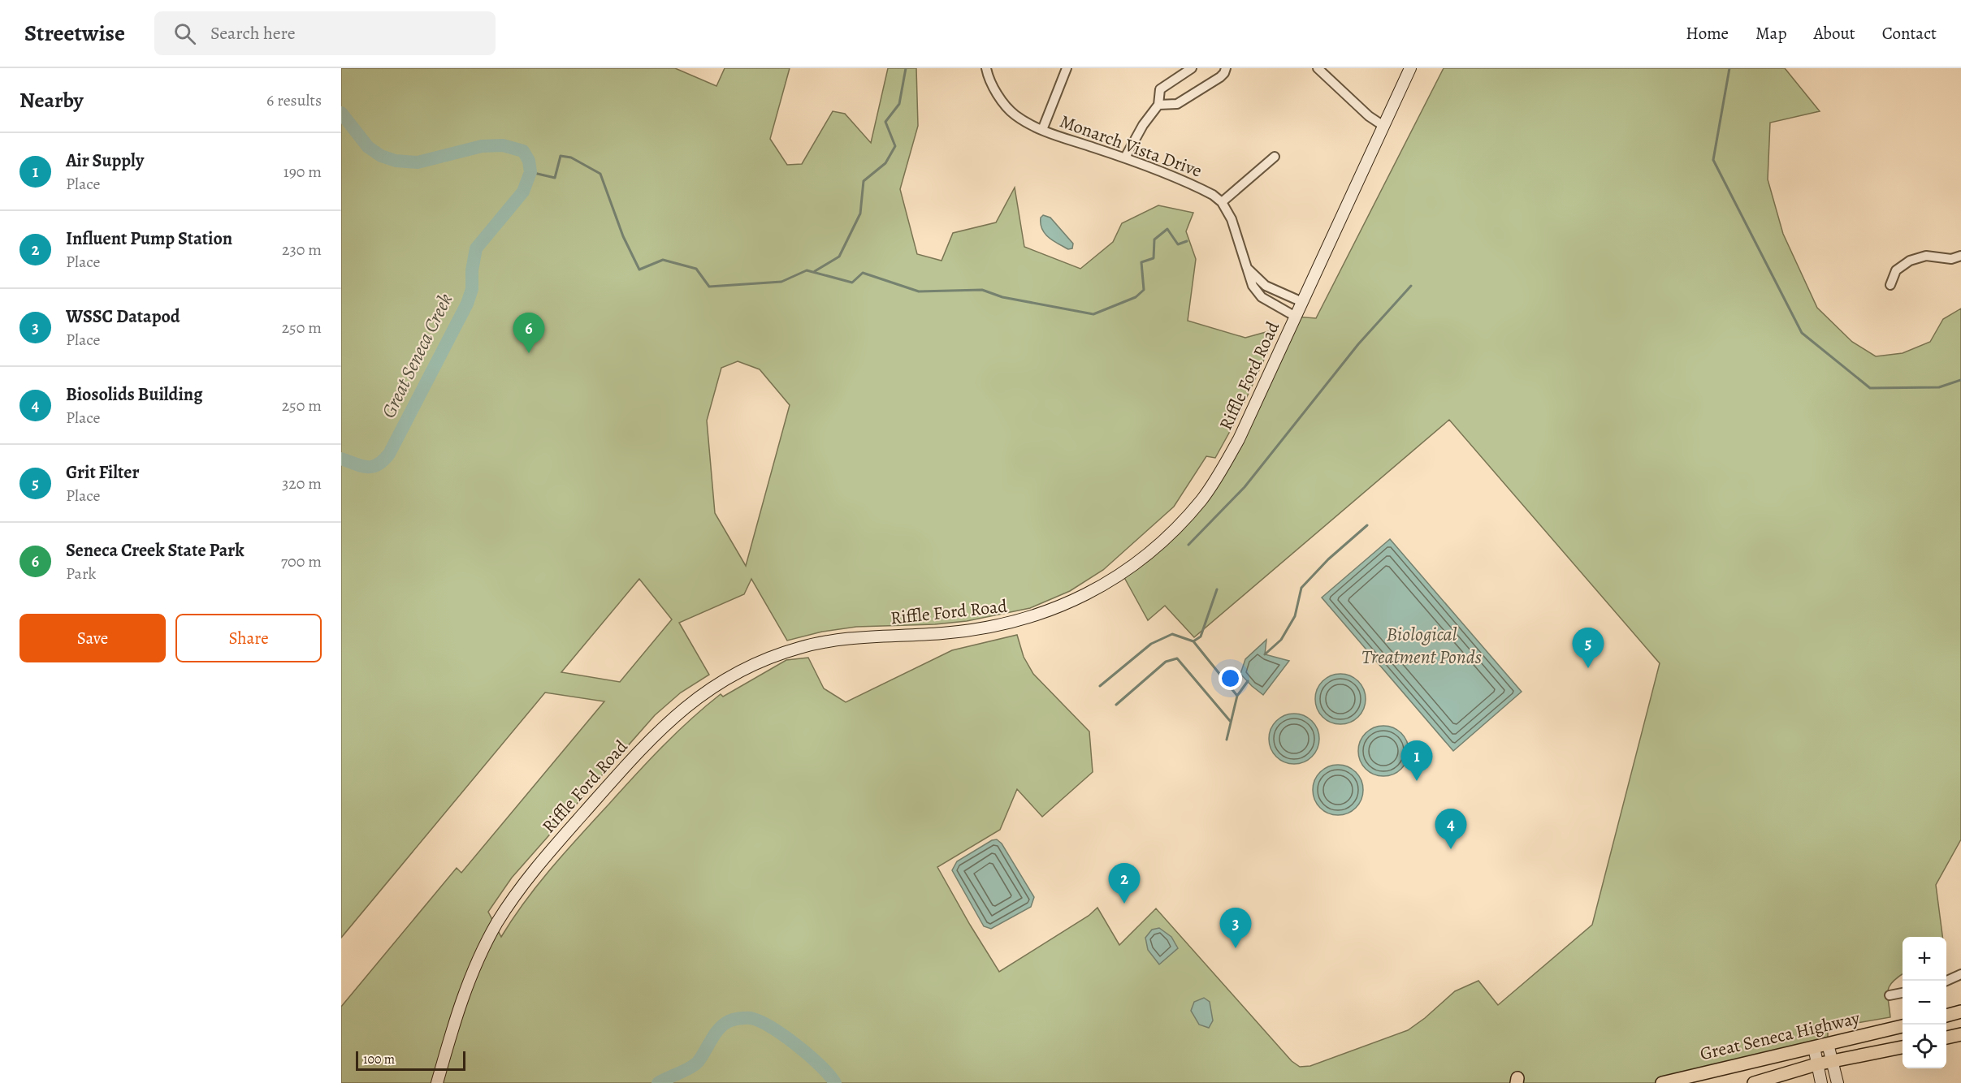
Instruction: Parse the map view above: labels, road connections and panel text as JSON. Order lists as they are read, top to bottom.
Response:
{
  "streets": {
    "main road": ["Great Seneca Highway"],
    "street": ["Monarch Vista Drive", "Riffle Ford Road"]
  },
  "crossings": [
    ["Monarch Vista Drive", "Riffle Ford Road"]
  ],
  "water": ["Great Seneca Creek", "Biological Treatment Ponds"],
  "scale_bar": "100 m",
  "page": {
    "header": "Streetwise",
    "search": "Search here",
    "nav": [
      "Home",
      "Map",
      "About",
      "Contact"
    ],
    "heading": ["Nearby", "6 results"],
    "list": [
      {
        "mark": "1",
        "name": "Air Supply",
        "note": "Place",
        "value": "190 m"
      },
      {
        "mark": "2",
        "name": "Influent Pump Station",
        "note": "Place",
        "value": "230 m"
      },
      {
        "mark": "3",
        "name": "WSSC Datapod",
        "note": "Place",
        "value": "250 m"
      },
      {
        "mark": "4",
        "name": "Biosolids Building",
        "note": "Place",
        "value": "250 m"
      },
      {
        "mark": "5",
        "name": "Grit Filter",
        "note": "Place",
        "value": "320 m"
      },
      {
        "mark": "6",
        "name": "Seneca Creek State Park",
        "note": "Park",
        "value": "700 m"
      }
    ],
    "pins": [
      "6",
      "5",
      "1",
      "4",
      "2",
      "3"
    ],
    "buttons": ["Save", "Share"],
    "map_buttons": ["+", "−"],
    "scale": "100 m"
  }
}
